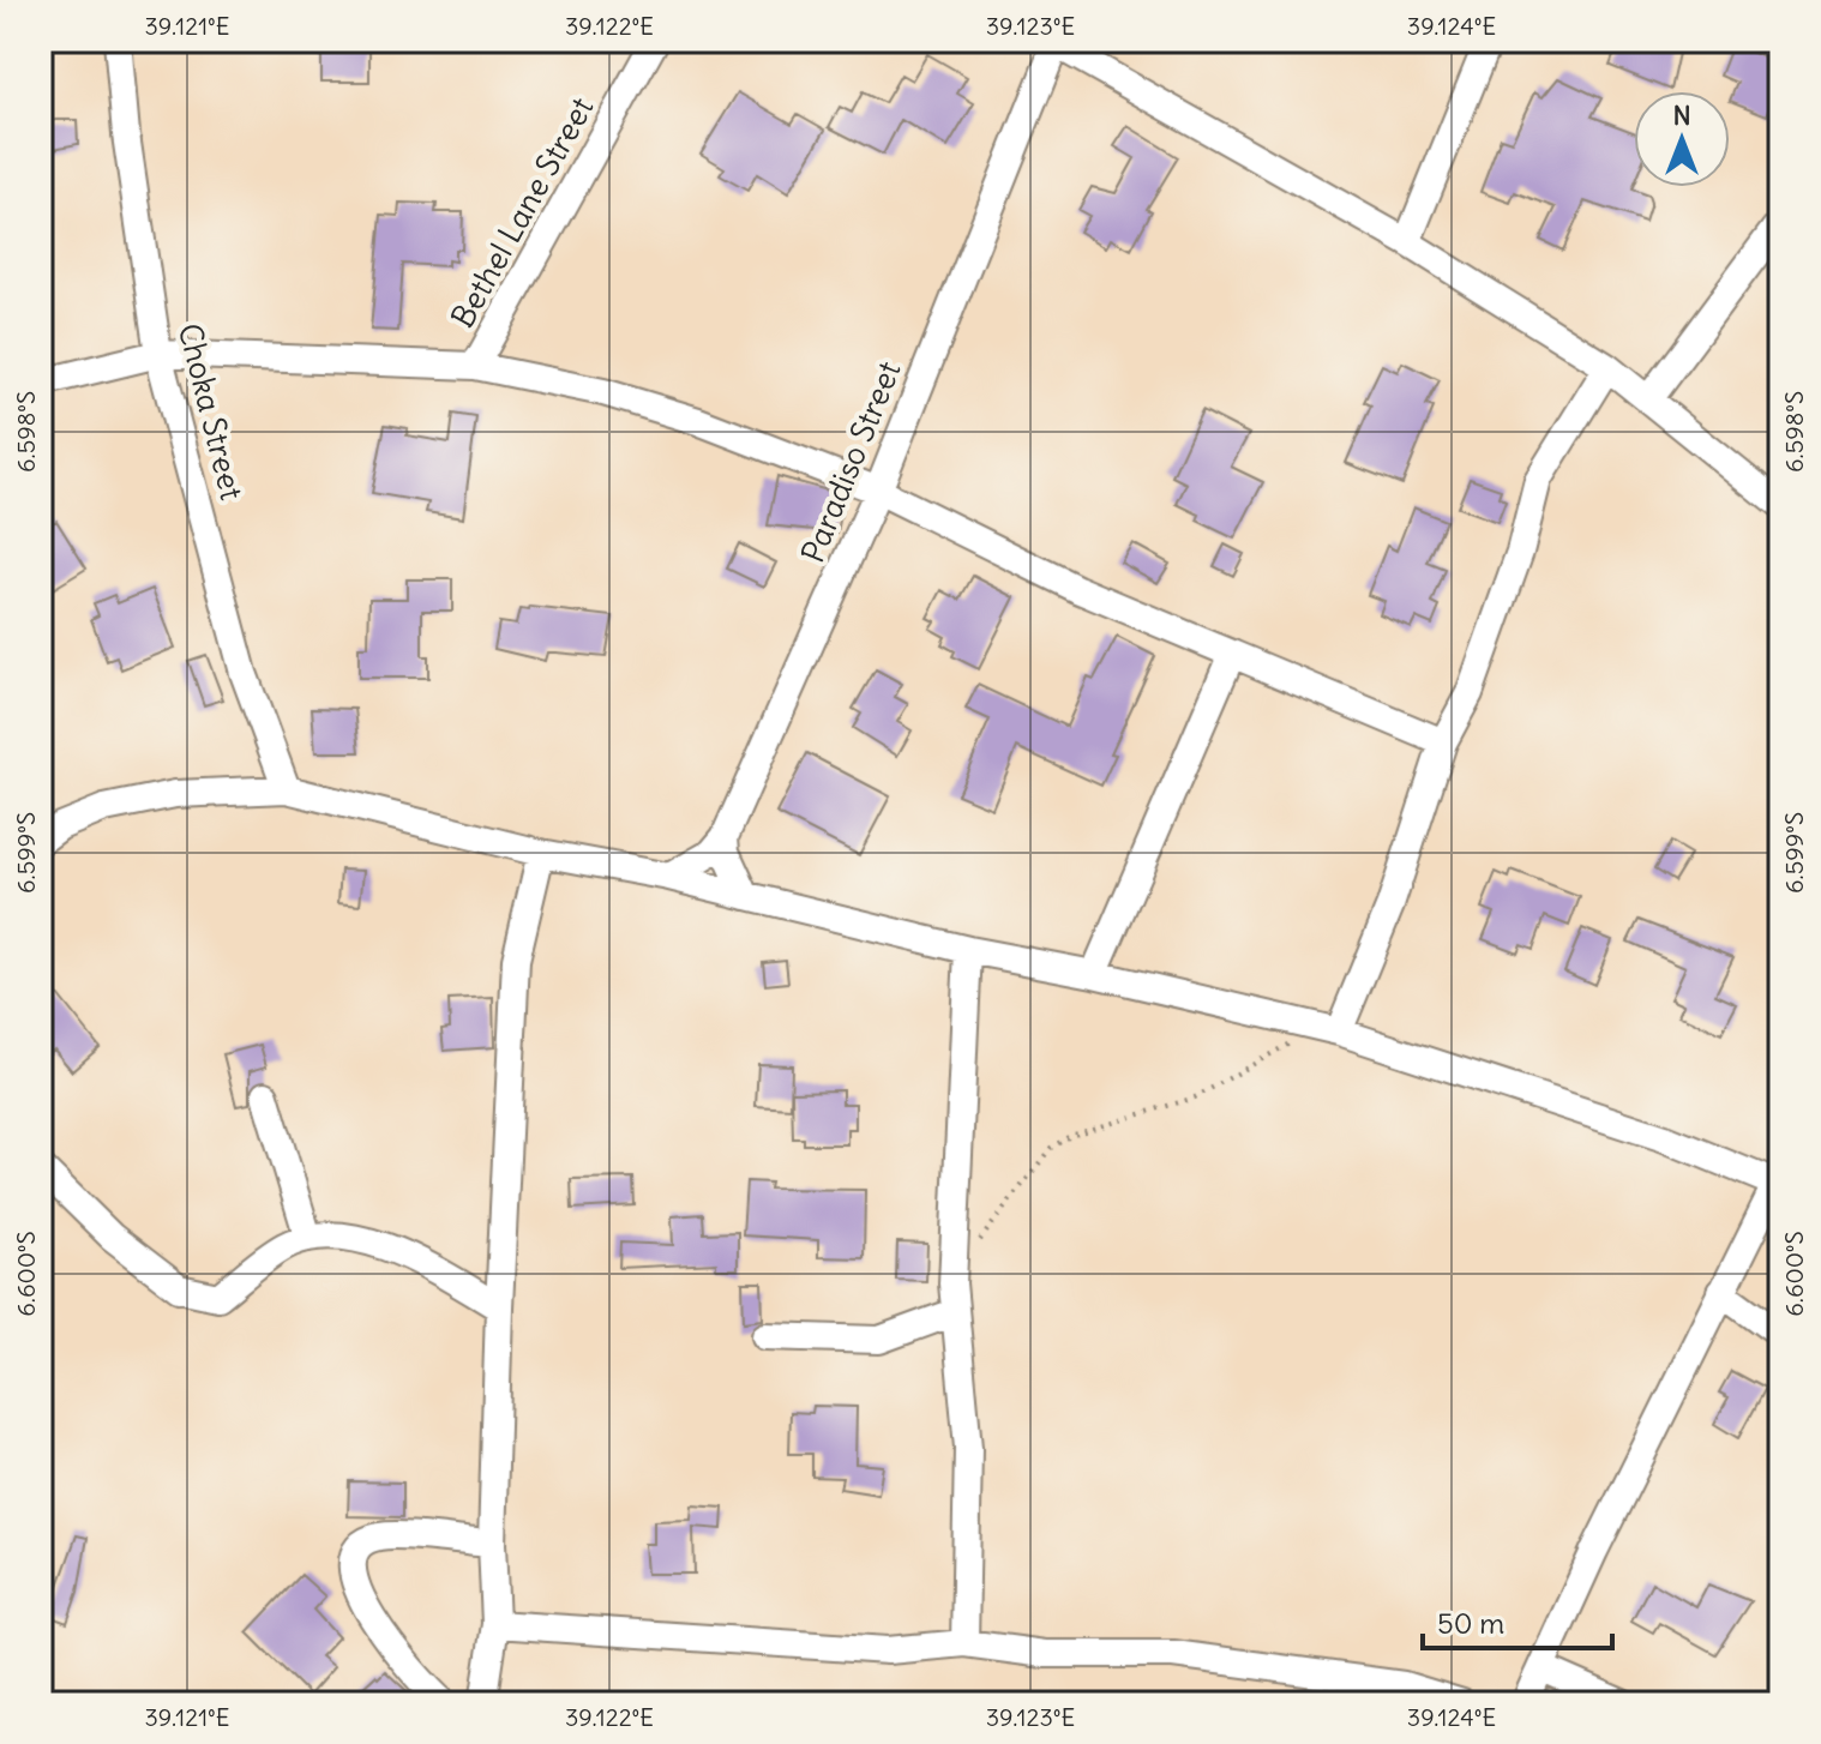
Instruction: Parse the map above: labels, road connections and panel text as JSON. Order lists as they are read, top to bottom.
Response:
{
  "streets": {
    "street": ["Bethel Lane Street", "Choka Street", "Paradiso Street"]
  },
  "scale_bar": "50 m",
  "north": "top",
  "coordinates": [
    "39.121°E",
    "39.122°E",
    "39.123°E",
    "39.124°E",
    "6.598°S",
    "6.599°S",
    "6.600°S"
  ]
}
